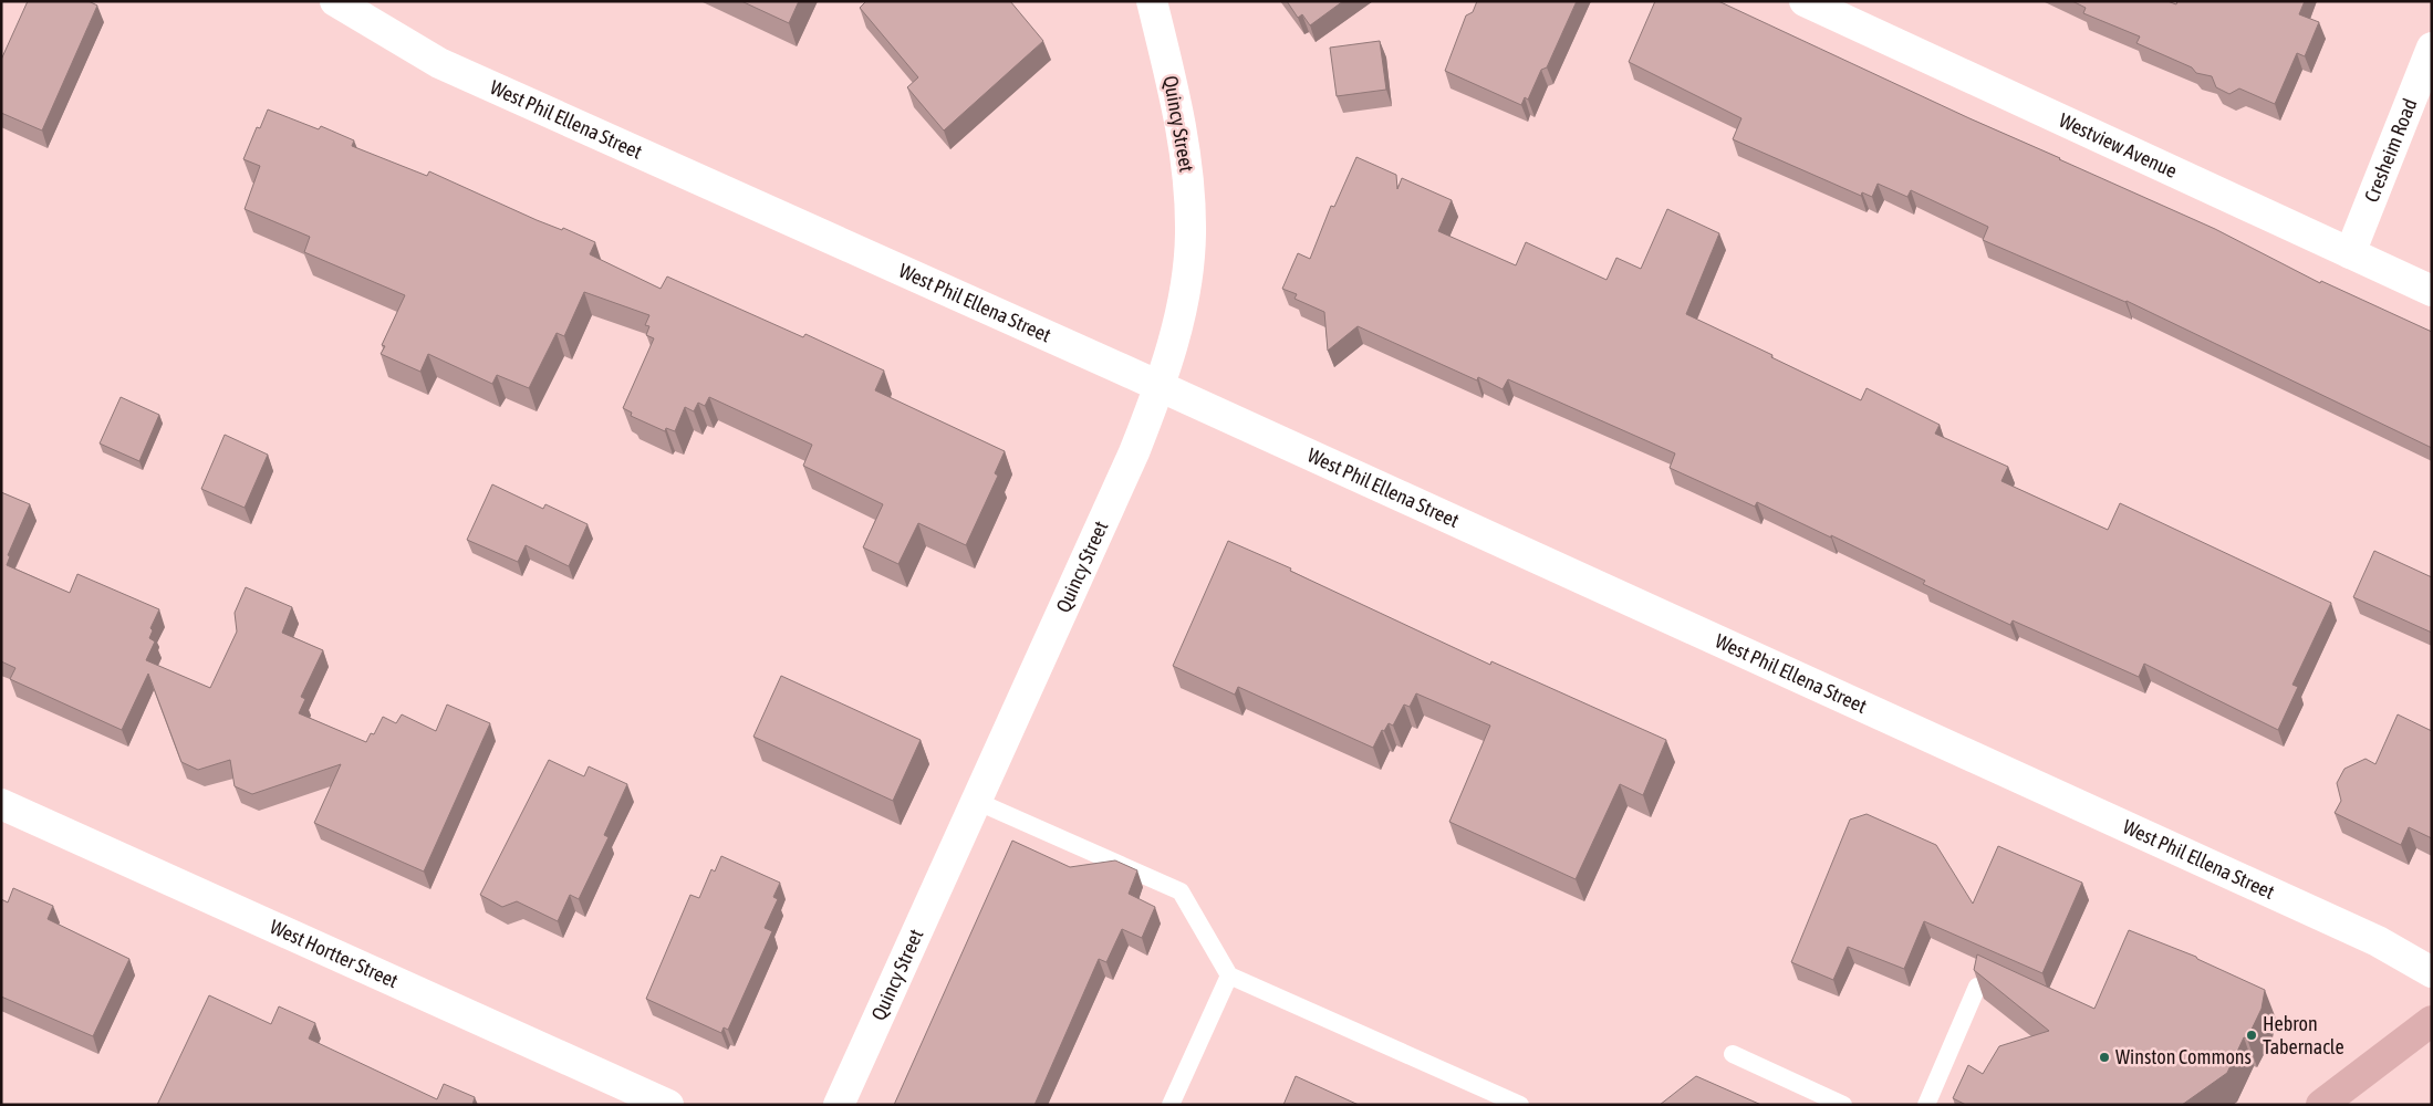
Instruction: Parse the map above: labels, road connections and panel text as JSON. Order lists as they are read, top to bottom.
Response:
{
  "streets": {
    "street": [
      "West Phil Ellena Street",
      "Quincy Street",
      "Westview Avenue",
      "Cresheim Road",
      "West Hortter Street"
    ]
  },
  "crossings": [
    ["West Phil Ellena Street", "Quincy Street"],
    ["Westview Avenue", "Cresheim Road"]
  ],
  "places": ["Hebron Tabernacle", "Winston Commons"]
}
